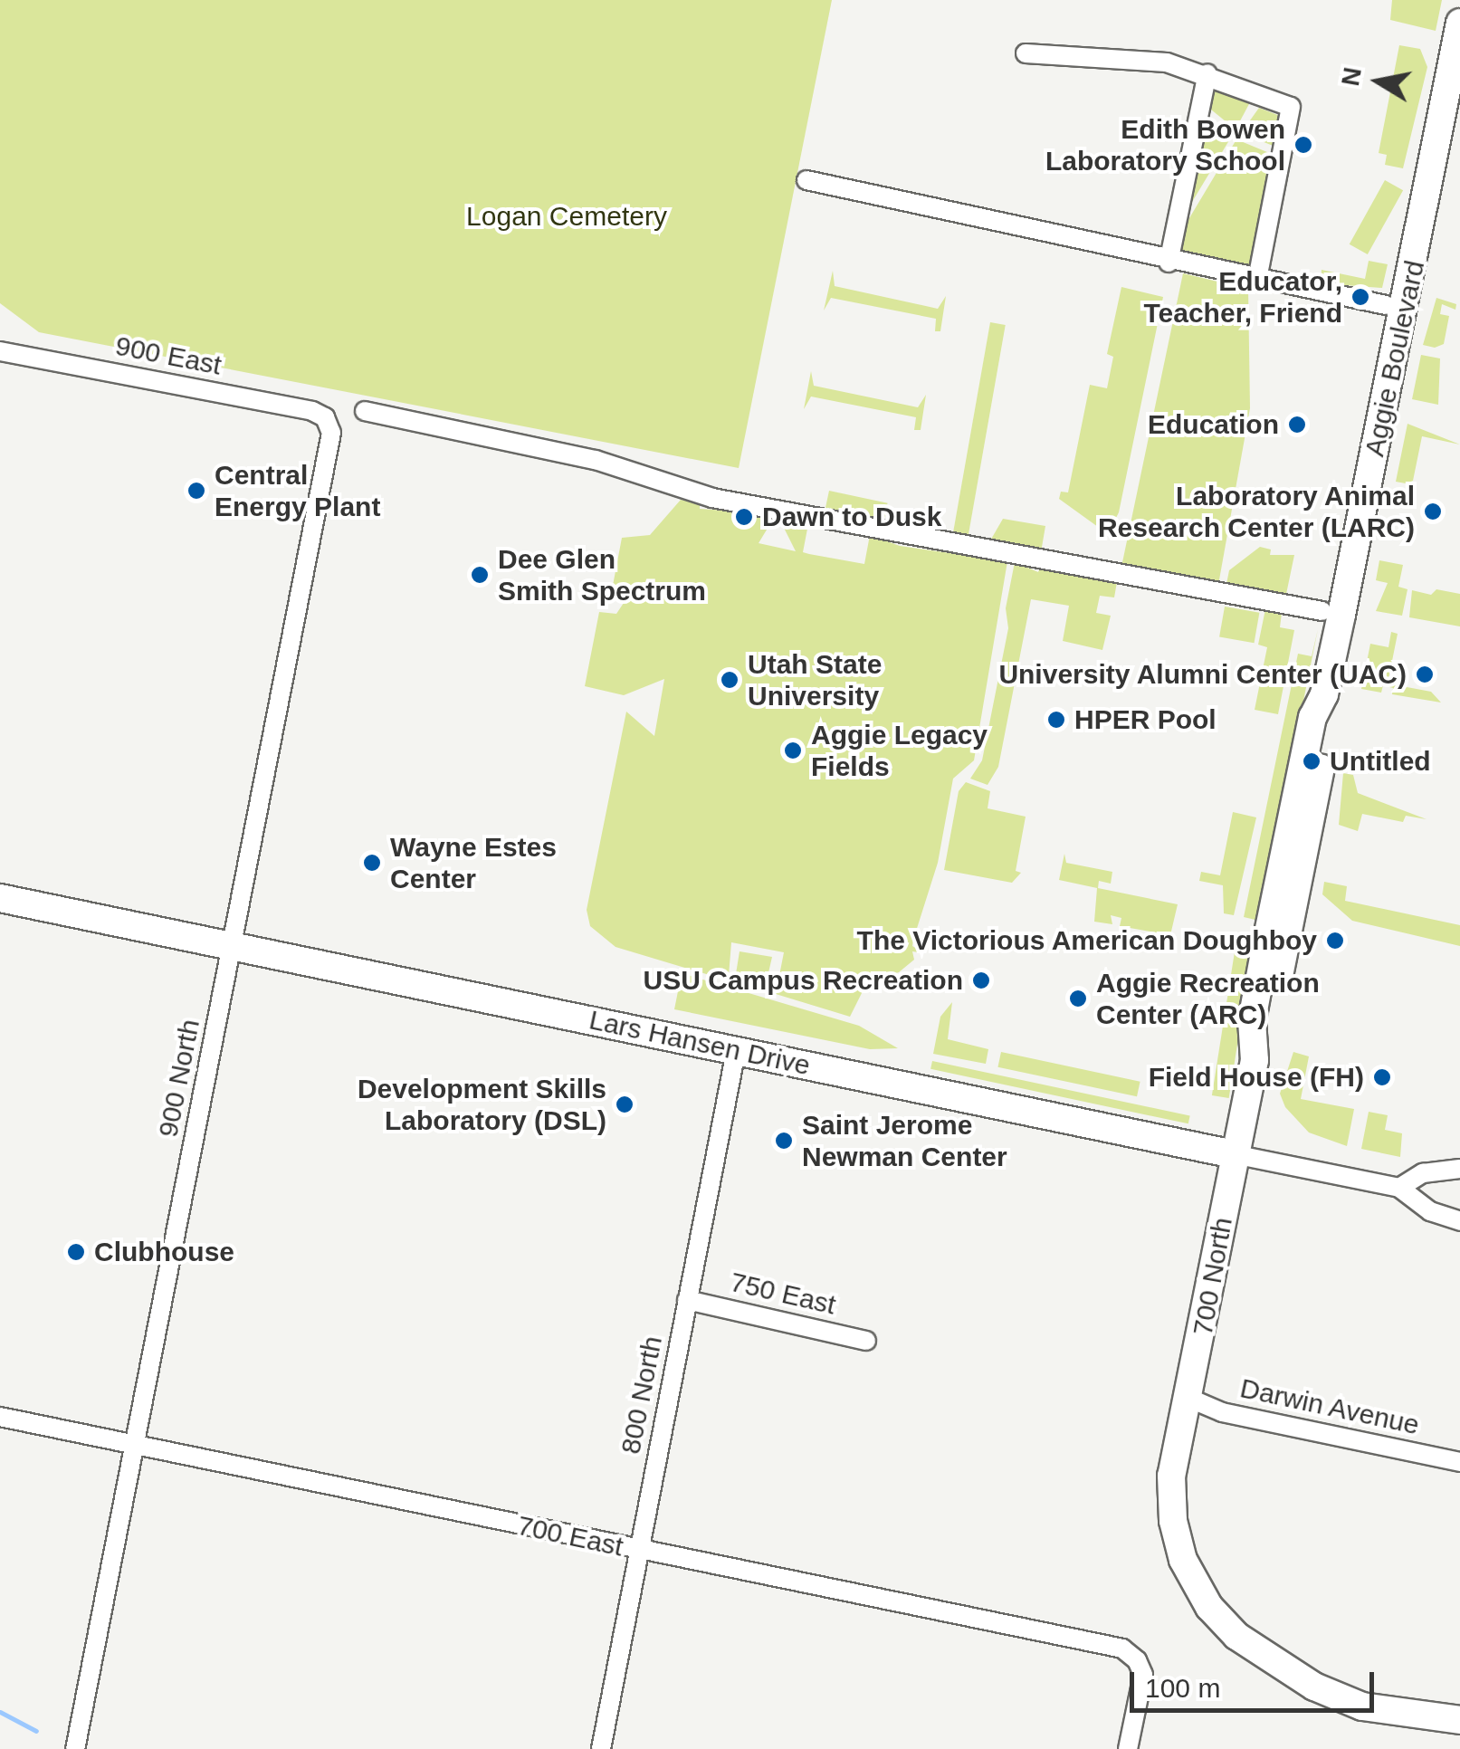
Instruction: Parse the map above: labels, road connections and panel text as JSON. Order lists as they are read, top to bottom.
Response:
{
  "streets": {
    "main road": ["Aggie Boulevard", "Lars Hansen Drive", "700 North"],
    "street": [
      "900 East",
      "900 North",
      "750 East",
      "800 North",
      "Darwin Avenue",
      "700 East"
    ]
  },
  "crossings": [
    ["900 East", "900 North"],
    ["Aggie Boulevard", "Lars Hansen Drive"],
    ["Aggie Boulevard", "700 North"],
    ["Lars Hansen Drive", "900 North"],
    ["Lars Hansen Drive", "700 North"],
    ["Lars Hansen Drive", "800 North"],
    ["900 North", "700 East"],
    ["700 North", "Darwin Avenue"],
    ["750 East", "800 North"],
    ["800 North", "700 East"]
  ],
  "parks": ["Logan Cemetery"],
  "places": [
    "Edith Bowen Laboratory School",
    "Educator, Teacher, Friend",
    "Education",
    "Central Energy Plant",
    "Laboratory Animal Research Center (LARC)",
    "Dawn to Dusk",
    "Dee Glen Smith Spectrum",
    "University Alumni Center (UAC)",
    "Utah State University",
    "HPER Pool",
    "Aggie Legacy Fields",
    "Untitled",
    "Wayne Estes Center",
    "The Victorious American Doughboy",
    "USU Campus Recreation",
    "Aggie Recreation Center (ARC)",
    "Field House (FH)",
    "Development Skills Laboratory (DSL)",
    "Saint Jerome Newman Center",
    "Clubhouse"
  ],
  "scale_bar": "100 m",
  "north": "left"
}
